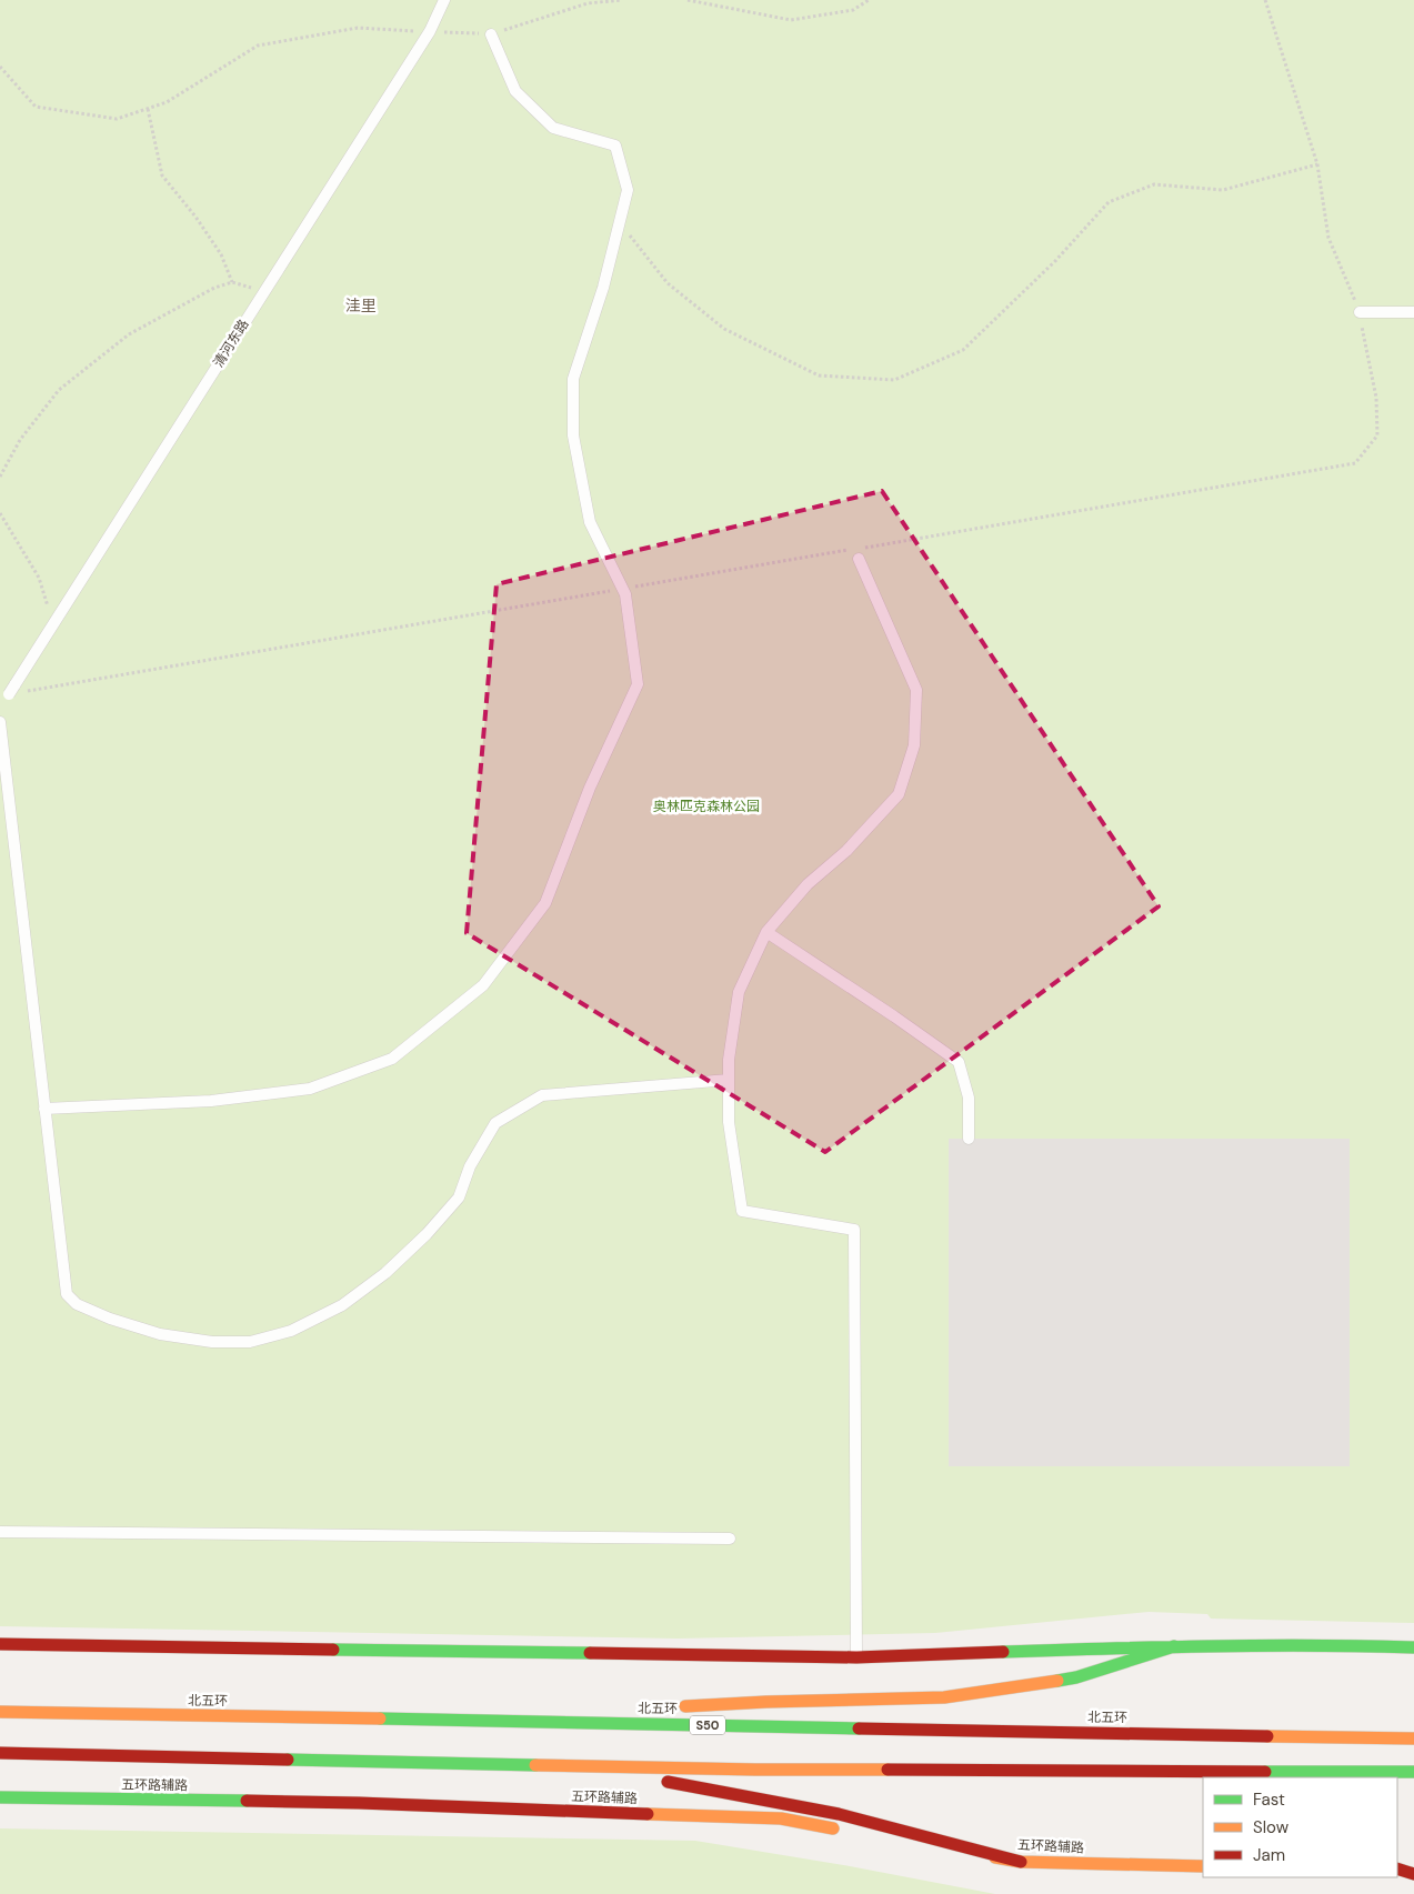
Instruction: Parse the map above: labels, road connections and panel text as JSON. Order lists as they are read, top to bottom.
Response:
{
  "streets": {
    "main road": ["北五环", "S50", "五环路辅路"],
    "lane": ["清河东路"]
  },
  "districts": ["洼里"],
  "parks": ["奥林匹克森林公园"],
  "legend": ["Fast", "Slow", "Jam"]
}
